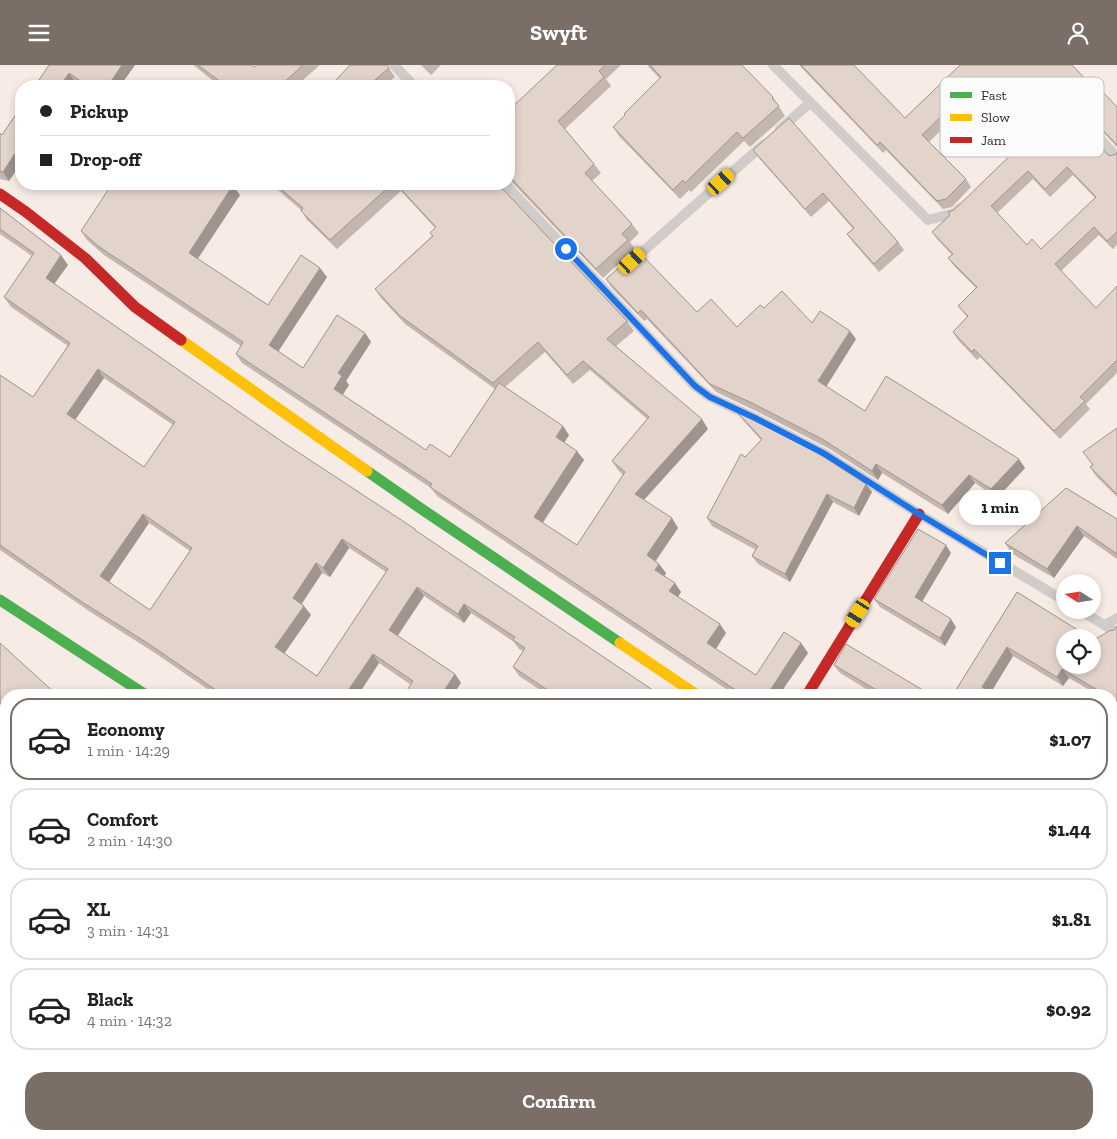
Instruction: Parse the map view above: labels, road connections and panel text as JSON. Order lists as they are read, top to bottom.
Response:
{
  "legend": ["Fast", "Slow", "Jam"],
  "north": "left",
  "page": {
    "header": "Swyft",
    "banner": ["Pickup", "Drop-off"],
    "bubble": "1 min",
    "list": [
      {
        "name": "Economy",
        "note": "1 min · 14:29",
        "value": "$1.07"
      },
      {
        "name": "Comfort",
        "note": "2 min · 14:30",
        "value": "$1.44"
      },
      {
        "name": "XL",
        "note": "3 min · 14:31",
        "value": "$1.81"
      },
      {
        "name": "Black",
        "note": "4 min · 14:32",
        "value": "$0.92"
      }
    ],
    "buttons": "Confirm"
  }
}
